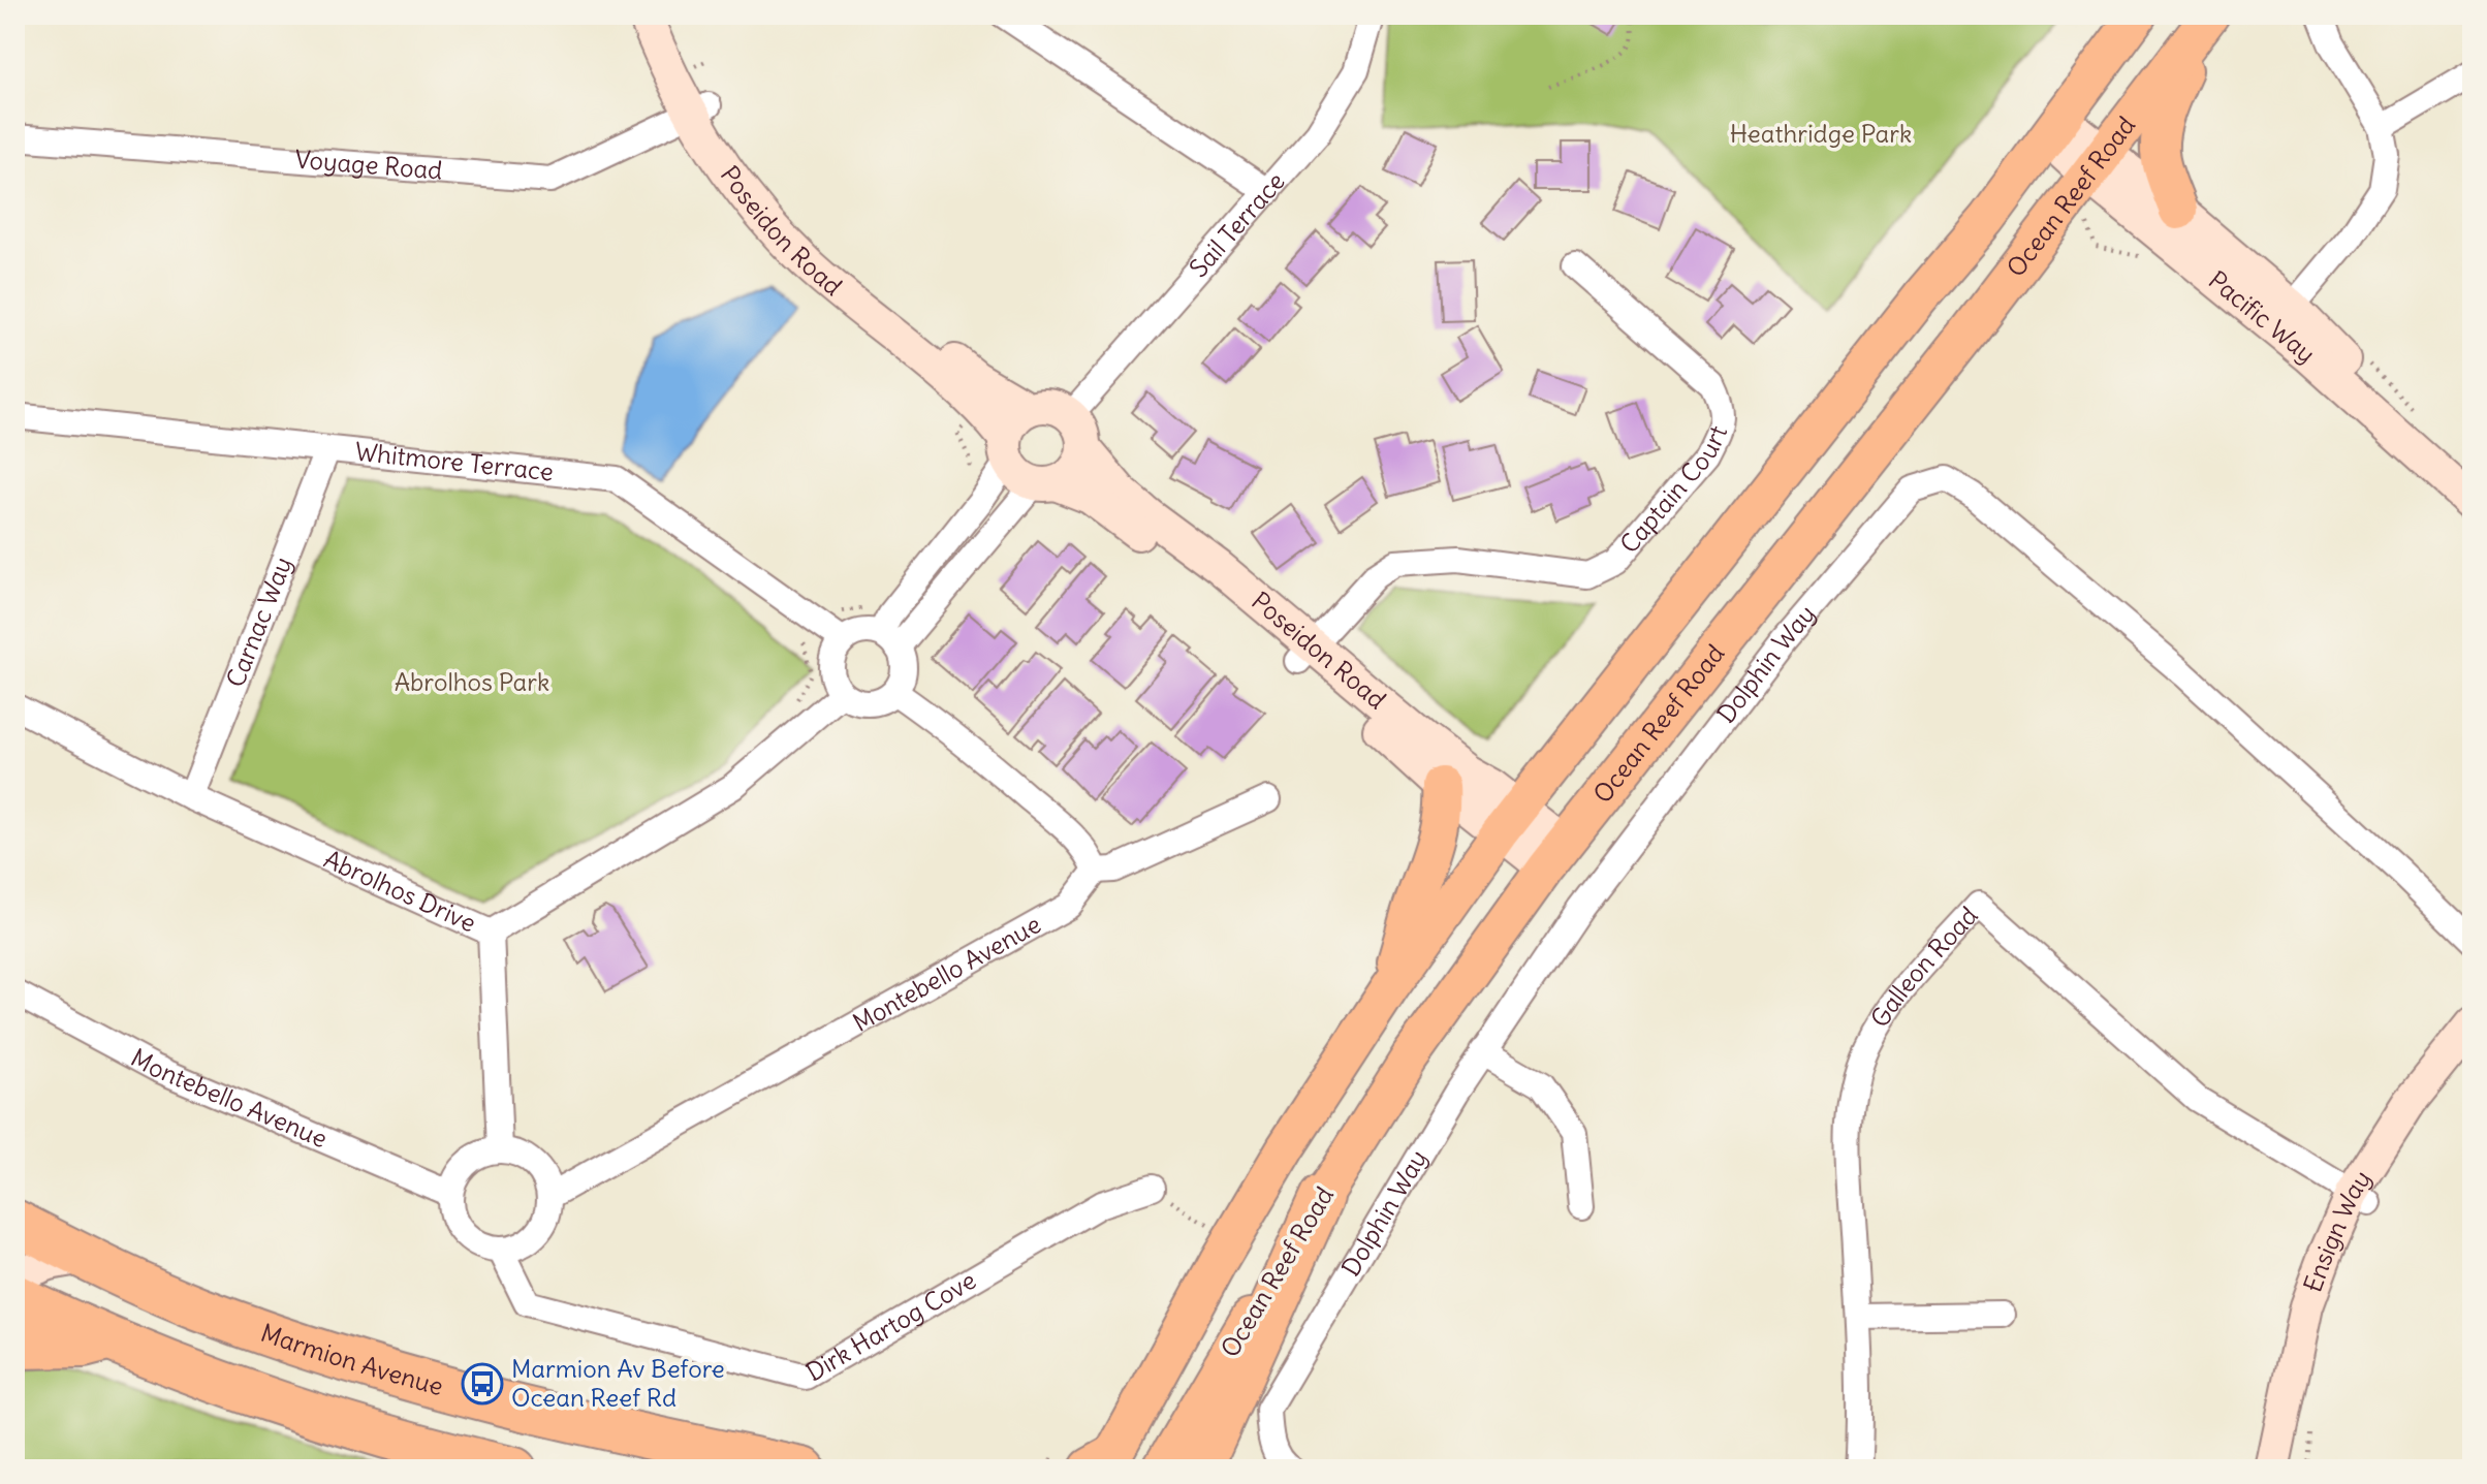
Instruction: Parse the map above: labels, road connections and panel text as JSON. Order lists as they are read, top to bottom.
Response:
{
  "streets": {
    "highway": ["Marmion Avenue"],
    "main road": ["Ocean Reef Road"],
    "street": [
      "Voyage Road",
      "Sail Terrace",
      "Poseidon Road",
      "Pacific Way",
      "Whitmore Terrace",
      "Captain Court",
      "Carnac Way",
      "Dolphin Way",
      "Abrolhos Drive",
      "Galleon Road",
      "Montebello Avenue",
      "Ensign Way",
      "Dirk Hartog Cove"
    ]
  },
  "crossings": [
    ["Voyage Road", "Poseidon Road"],
    ["Ocean Reef Road", "Poseidon Road"],
    ["Ocean Reef Road", "Pacific Way"],
    ["Sail Terrace", "Poseidon Road"],
    ["Poseidon Road", "Captain Court"],
    ["Whitmore Terrace", "Carnac Way"],
    ["Whitmore Terrace", "Abrolhos Drive"],
    ["Carnac Way", "Abrolhos Drive"],
    ["Galleon Road", "Ensign Way"],
    ["Montebello Avenue", "Dirk Hartog Cove"]
  ],
  "parks": ["Heathridge Park", "Abrolhos Park"],
  "places": {
    "bus stop": ["Marmion Av Before Ocean Reef Rd"]
  }
}
